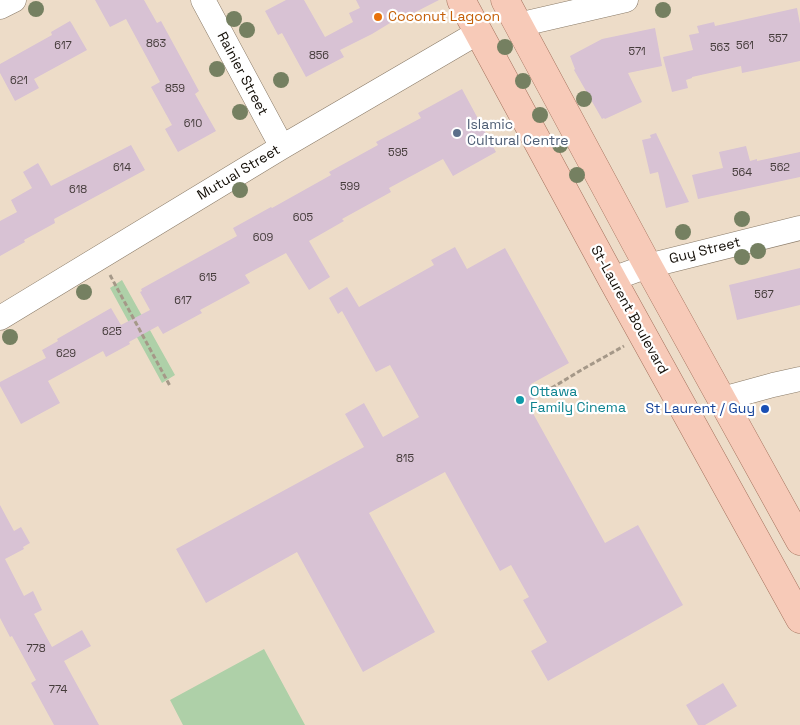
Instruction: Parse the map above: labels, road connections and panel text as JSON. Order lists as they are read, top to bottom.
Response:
{
  "streets": {
    "main road": ["St-Laurent Boulevard"],
    "street": ["Rainier Street", "Mutual Street", "Guy Street"]
  },
  "crossings": [
    ["Rainier Street", "Mutual Street"],
    ["Mutual Street", "St-Laurent Boulevard"],
    ["Guy Street", "St-Laurent Boulevard"]
  ],
  "places": [
    "Coconut Lagoon",
    "Islamic Cultural Centre",
    "Ottawa Family Cinema",
    "St Laurent / Guy"
  ],
  "house_numbers": [
    "557",
    "863",
    "617",
    "561",
    "563",
    "571",
    "856",
    "621",
    "859",
    "610",
    "595",
    "614",
    "562",
    "564",
    "599",
    "618",
    "605",
    "609",
    "615",
    "567",
    "617",
    "625",
    "629",
    "815",
    "778",
    "774"
  ]
}
